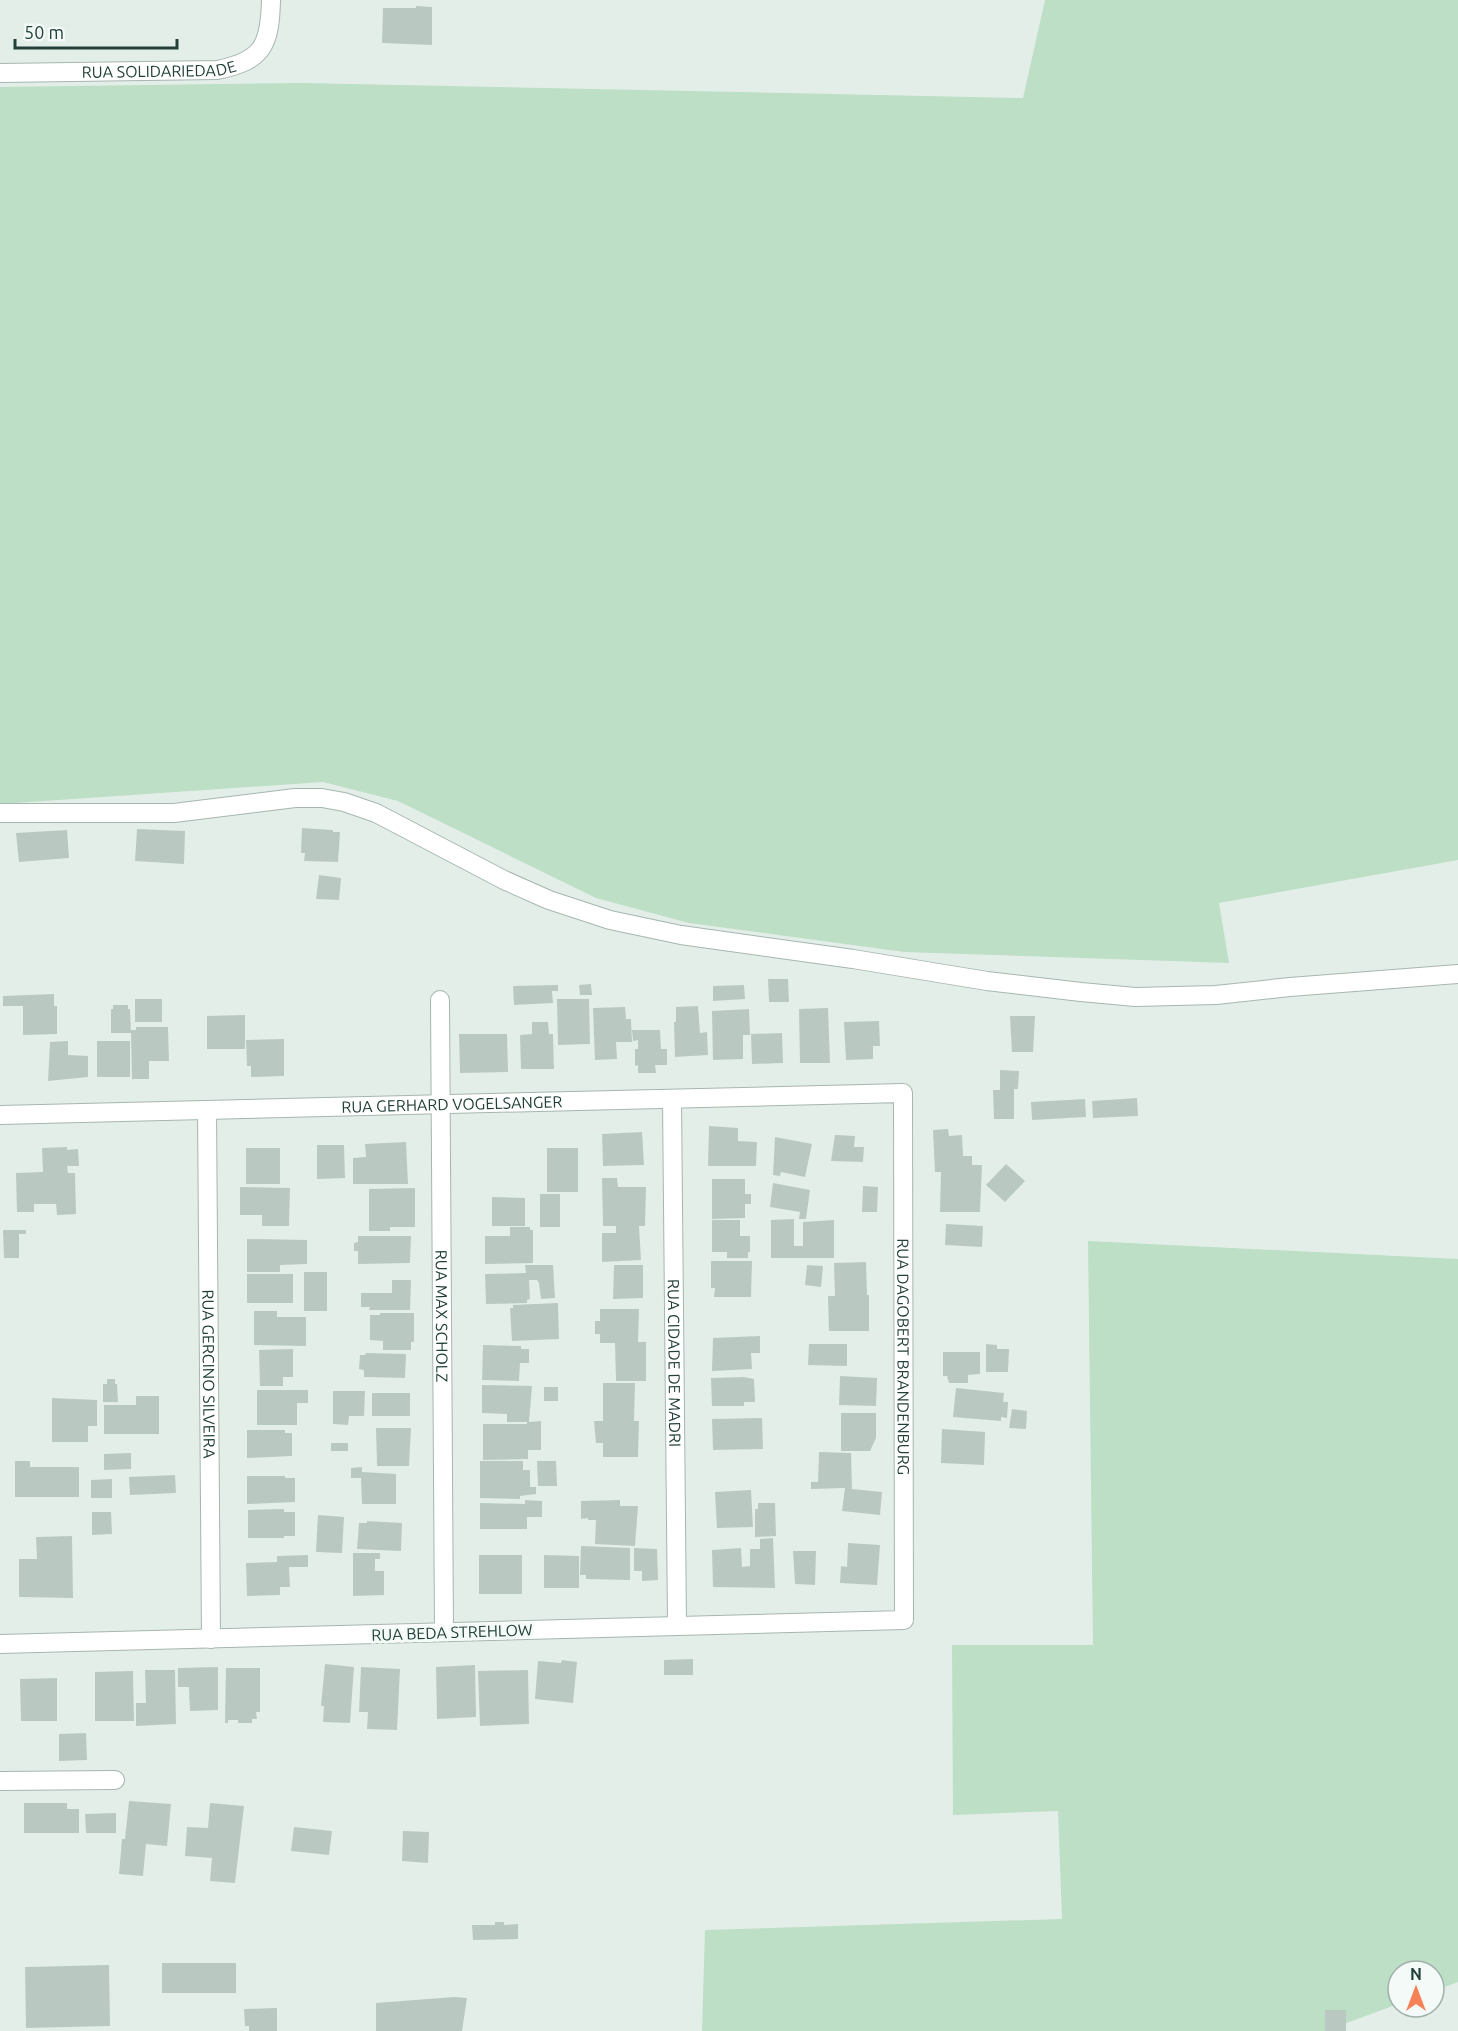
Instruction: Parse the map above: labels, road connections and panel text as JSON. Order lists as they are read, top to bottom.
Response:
{
  "streets": {
    "street": [
      "RUA SOLIDARIEDADE",
      "RUA GERHARD VOGELSANGER",
      "RUA MAX SCHOLZ",
      "RUA DAGOBERT BRANDENBURG",
      "RUA CIDADE DE MADRI",
      "RUA GERCINO SILVEIRA",
      "RUA BEDA STREHLOW"
    ]
  },
  "crossings": [
    ["RUA GERHARD VOGELSANGER", "RUA MAX SCHOLZ"],
    ["RUA GERHARD VOGELSANGER", "RUA DAGOBERT BRANDENBURG"],
    ["RUA GERHARD VOGELSANGER", "RUA CIDADE DE MADRI"],
    ["RUA GERHARD VOGELSANGER", "RUA GERCINO SILVEIRA"],
    ["RUA MAX SCHOLZ", "RUA BEDA STREHLOW"],
    ["RUA DAGOBERT BRANDENBURG", "RUA BEDA STREHLOW"],
    ["RUA CIDADE DE MADRI", "RUA BEDA STREHLOW"],
    ["RUA GERCINO SILVEIRA", "RUA BEDA STREHLOW"]
  ],
  "scale_bar": "50 m",
  "north": "top"
}
